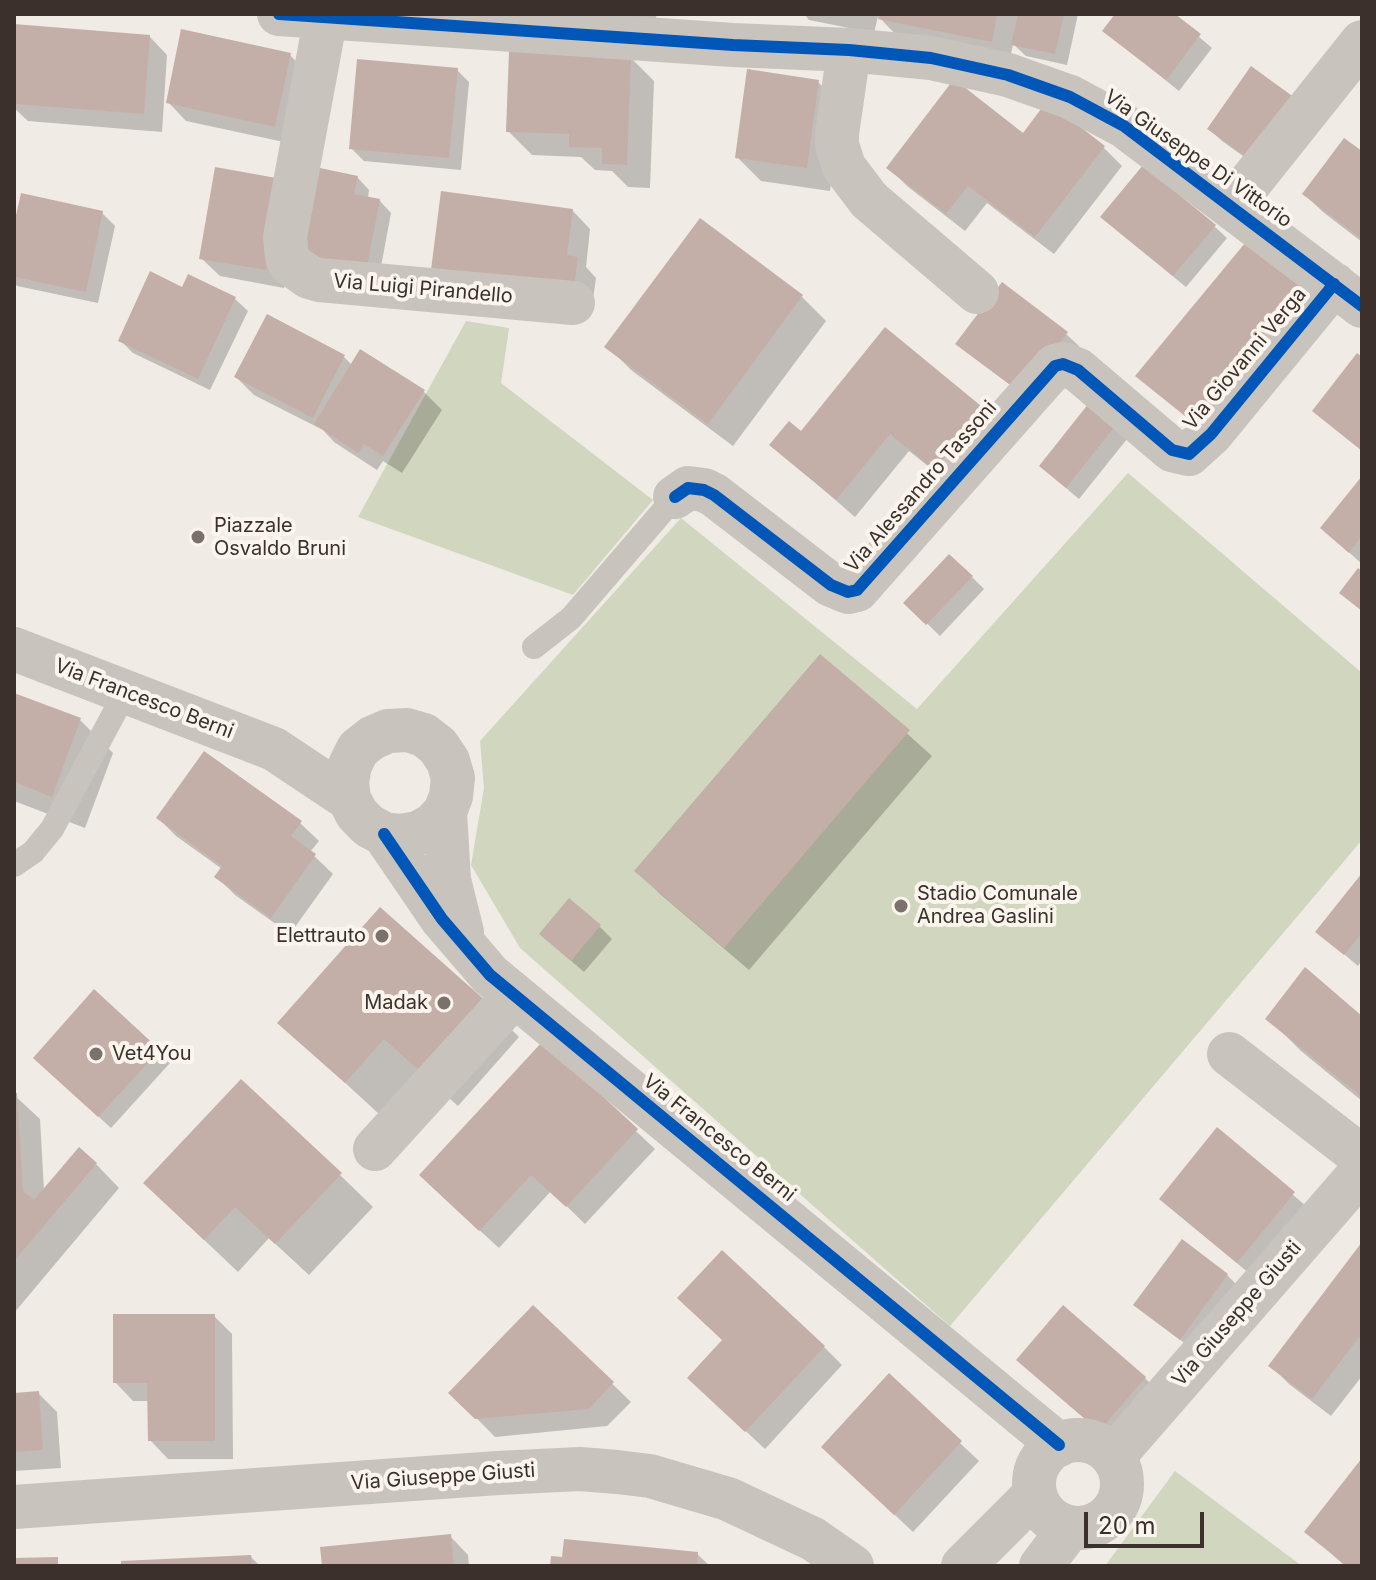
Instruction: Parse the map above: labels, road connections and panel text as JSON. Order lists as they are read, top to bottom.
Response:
{
  "streets": {
    "street": [
      "Via Giuseppe Di Vittorio",
      "Via Luigi Pirandello",
      "Via Giovanni Verga",
      "Via Alessandro Tassoni",
      "Via Francesco Berni",
      "Via Giuseppe Giusti"
    ]
  },
  "crossings": [
    ["Via Giuseppe Di Vittorio", "Via Luigi Pirandello"],
    ["Via Giuseppe Di Vittorio", "Via Giovanni Verga"],
    ["Via Giovanni Verga", "Via Alessandro Tassoni"],
    ["Via Francesco Berni", "Via Giuseppe Giusti"]
  ],
  "places": [
    "Piazzale Osvaldo Bruni",
    "Stadio Comunale Andrea Gaslini",
    "Elettrauto",
    "Madak",
    "Vet4You"
  ],
  "scale_bar": "20 m"
}
